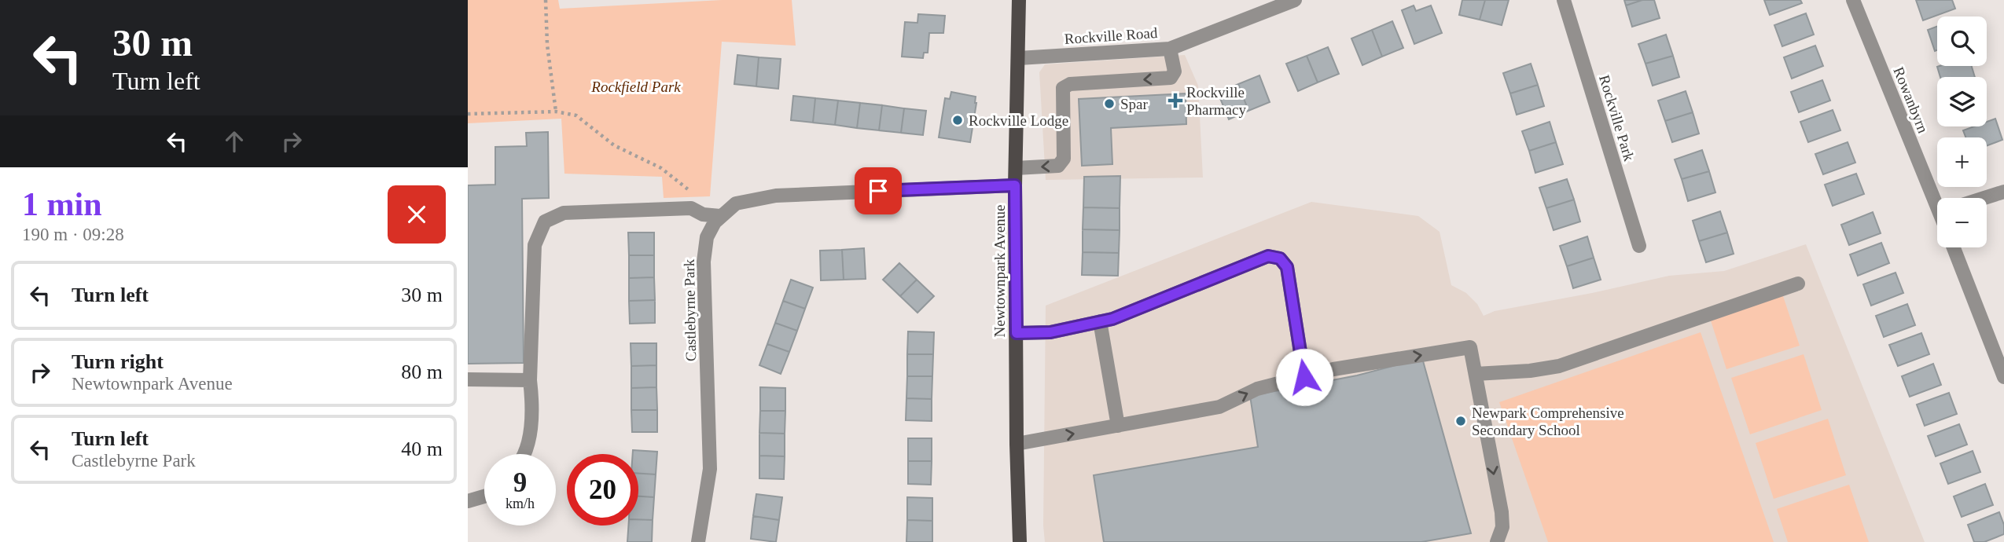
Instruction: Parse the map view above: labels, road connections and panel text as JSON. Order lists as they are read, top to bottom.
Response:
{
  "streets": {
    "main road": ["Newtownpark Avenue"],
    "street": [
      "Rockville Road",
      "Rowanbyrn",
      "Rockville Park",
      "Castlebyrne Park"
    ]
  },
  "crossings": [
    ["Rockville Road", "Newtownpark Avenue"],
    ["Newtownpark Avenue", "Castlebyrne Park"]
  ],
  "parks": ["Rockfield Park"],
  "places": {
    "health": ["Rockville Pharmacy"],
    "other": ["Spar", "Rockville Lodge", "Newpark Comprehensive Secondary School"]
  },
  "page": {
    "turn": ["30 m", "Turn left"],
    "map_buttons": ["+", "−"],
    "heading": ["1 min", "190 m · 09:28"],
    "list": [
      {
        "name": "Turn left",
        "value": "30 m"
      },
      {
        "name": "Turn right",
        "note": "Newtownpark Avenue",
        "value": "80 m"
      },
      {
        "name": "Turn left",
        "note": "Castlebyrne Park",
        "value": "40 m"
      }
    ],
    "speed": "9 km/h",
    "limit": "20"
  }
}
